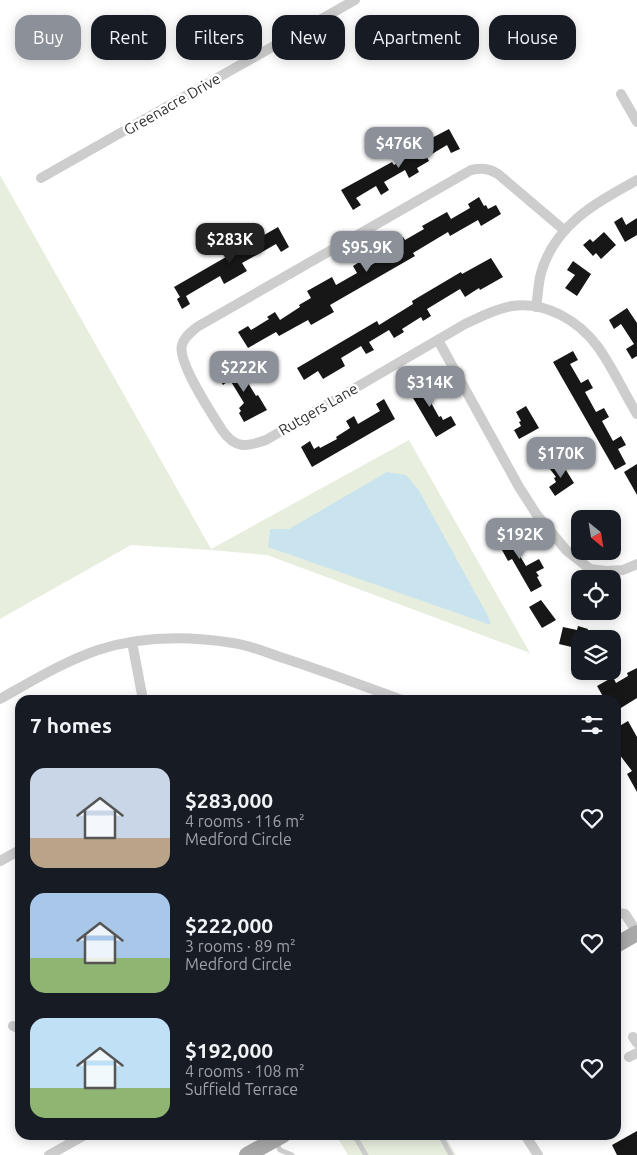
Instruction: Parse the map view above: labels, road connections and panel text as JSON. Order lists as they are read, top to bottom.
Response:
{
  "streets": {
    "street": ["Greenacre Drive", "Rutgers Lane"]
  },
  "north": "bottom right",
  "page": {
    "chip": [
      "Buy",
      "Rent",
      "Filters",
      "New",
      "Apartment",
      "House"
    ],
    "price": [
      "$476K",
      "$283K",
      "$95.9K",
      "$222K",
      "$314K",
      "$170K",
      "$192K"
    ],
    "heading": "7 homes",
    "list": [
      {
        "name": "$283,000",
        "note": "4 rooms · 116 m² · Medford Circle"
      },
      {
        "name": "$222,000",
        "note": "3 rooms · 89 m² · Medford Circle"
      },
      {
        "name": "$192,000",
        "note": "4 rooms · 108 m² · Suffield Terrace"
      }
    ]
  }
}
